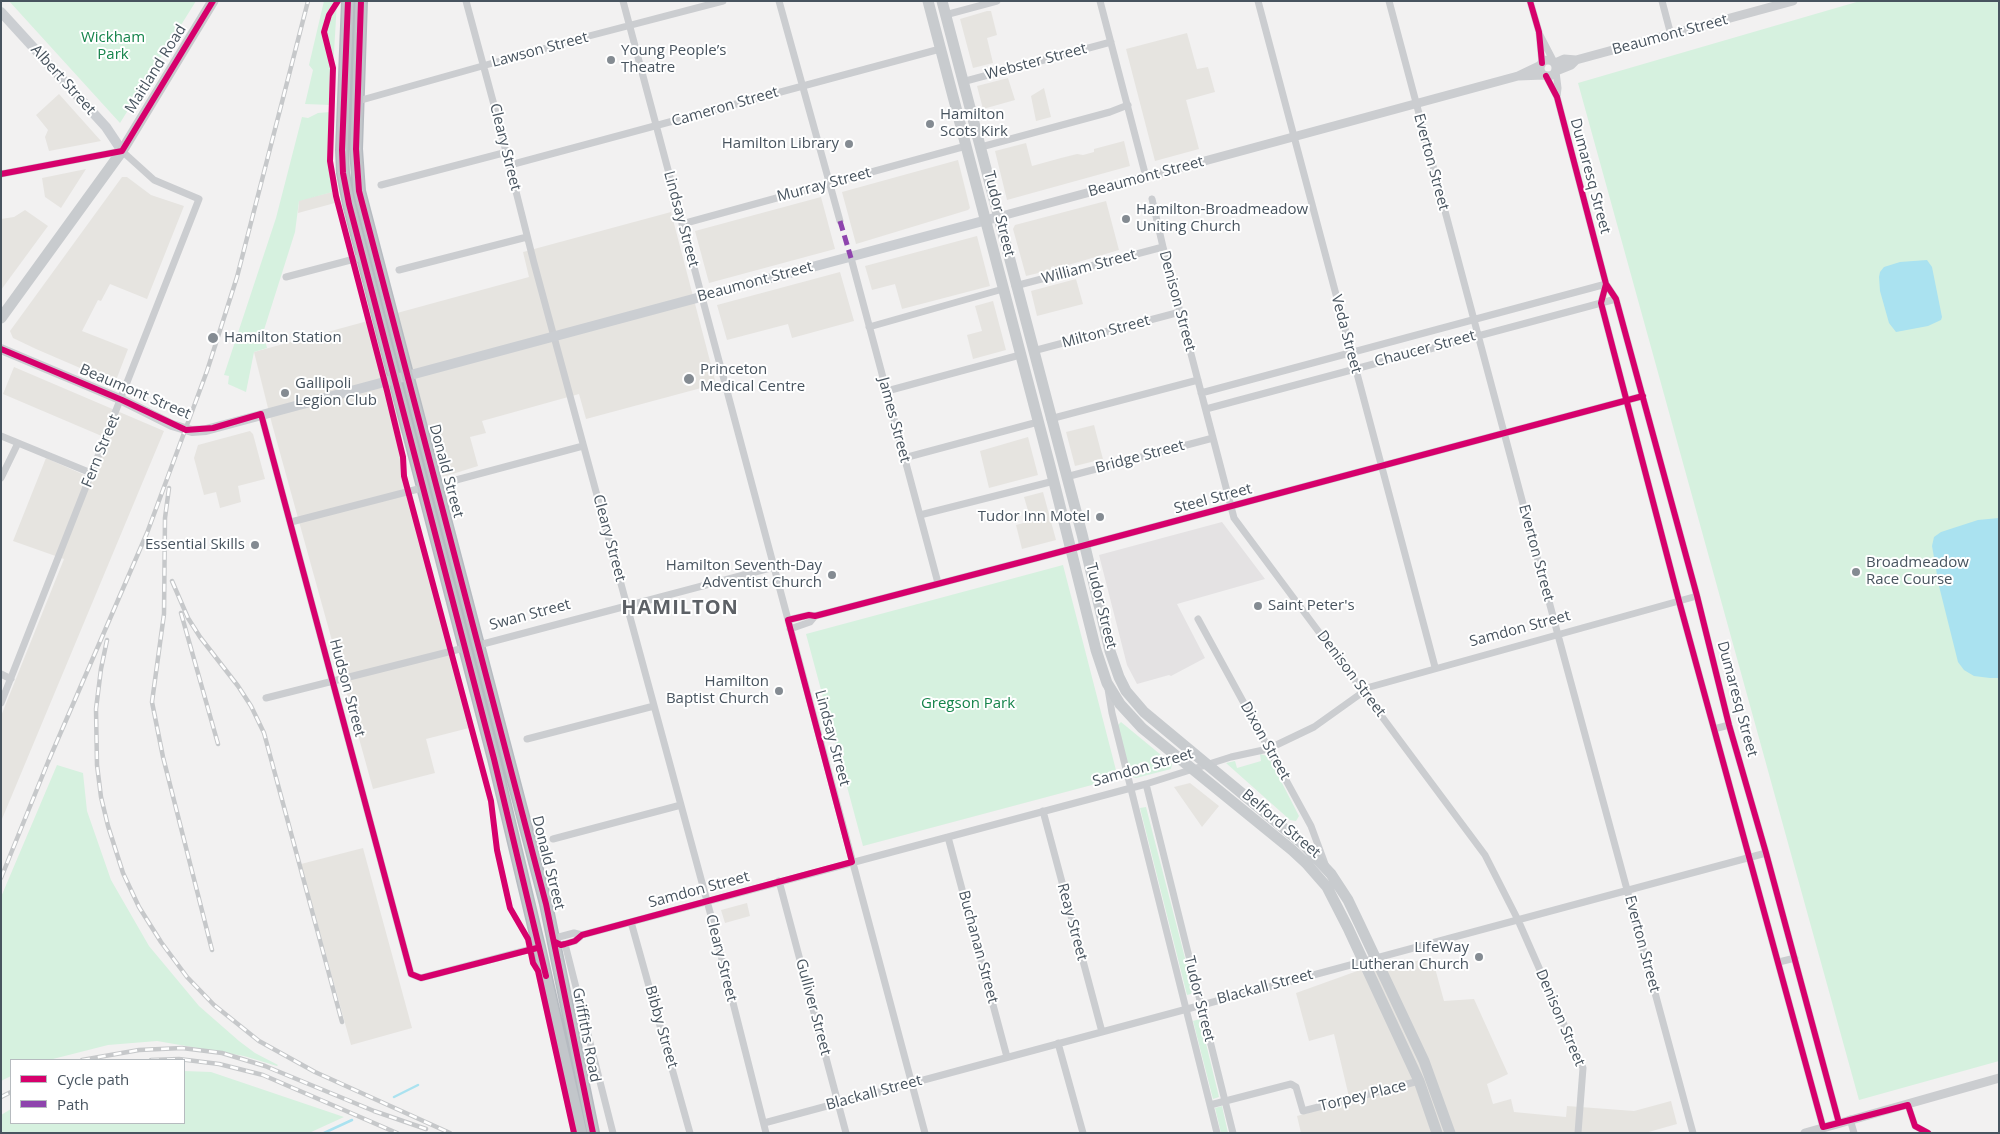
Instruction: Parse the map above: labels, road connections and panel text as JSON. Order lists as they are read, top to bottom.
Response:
{
  "streets": {
    "highway": [
      "Donald Street",
      "Swan Street",
      "Samdon Street",
      "Griffiths Road"
    ],
    "main road": [
      "Beaumont Street",
      "Maitland Road",
      "Albert Street",
      "Tudor Street",
      "Belford Street"
    ],
    "street": [
      "Lawson Street",
      "Webster Street",
      "Cameron Street",
      "Cleary Street",
      "Everton Street",
      "Dumaresq Street",
      "Murray Street",
      "Lindsay Street",
      "William Street",
      "Denison Street",
      "Milton Street",
      "Veda Street",
      "Chaucer Street",
      "James Street",
      "Fern Street",
      "Bridge Street",
      "Steel Street",
      "Hudson Street",
      "Dixon Street",
      "Reay Street",
      "Buchanan Street",
      "Blackall Street",
      "Gulliver Street",
      "Bibby Street",
      "Torpey Place"
    ]
  },
  "crossings": [
    ["Beaumont Street", "Cleary Street"],
    ["Beaumont Street", "Everton Street"],
    ["Beaumont Street", "Dumaresq Street"],
    ["Beaumont Street", "Tudor Street"],
    ["Beaumont Street", "Lindsay Street"],
    ["Beaumont Street", "Veda Street"],
    ["Beaumont Street", "James Street"],
    ["Beaumont Street", "Fern Street"],
    ["Beaumont Street", "Donald Street"],
    ["Beaumont Street", "Hudson Street"],
    ["Lawson Street", "Cleary Street"],
    ["Lawson Street", "Lindsay Street"],
    ["Lawson Street", "Donald Street"],
    ["Webster Street", "Tudor Street"],
    ["Maitland Road", "Albert Street"],
    ["Maitland Road", "Fern Street"],
    ["Albert Street", "Fern Street"],
    ["Cameron Street", "Cleary Street"],
    ["Cameron Street", "Tudor Street"],
    ["Cameron Street", "Lindsay Street"],
    ["Cleary Street", "Swan Street"],
    ["Cleary Street", "Samdon Street"],
    ["Cleary Street", "Blackall Street"],
    ["Everton Street", "Chaucer Street"],
    ["Everton Street", "Steel Street"],
    ["Everton Street", "Samdon Street"],
    ["Everton Street", "Blackall Street"],
    ["Dumaresq Street", "Chaucer Street"],
    ["Dumaresq Street", "Steel Street"],
    ["Dumaresq Street", "Samdon Street"],
    ["Dumaresq Street", "Blackall Street"],
    ["Murray Street", "Tudor Street"],
    ["Murray Street", "Lindsay Street"],
    ["Tudor Street", "William Street"],
    ["Tudor Street", "Milton Street"],
    ["Tudor Street", "Bridge Street"],
    ["Tudor Street", "Steel Street"],
    ["Tudor Street", "Samdon Street"],
    ["Tudor Street", "Belford Street"],
    ["Tudor Street", "Blackall Street"],
    ["Tudor Street", "Torpey Place"],
    ["Lindsay Street", "Steel Street"],
    ["Lindsay Street", "Swan Street"],
    ["Lindsay Street", "Samdon Street"],
    ["Lindsay Street", "Blackall Street"],
    ["William Street", "Denison Street"],
    ["Denison Street", "Milton Street"],
    ["Denison Street", "Chaucer Street"],
    ["Denison Street", "Bridge Street"],
    ["Denison Street", "Steel Street"],
    ["Denison Street", "Samdon Street"],
    ["Denison Street", "Blackall Street"],
    ["Veda Street", "Chaucer Street"],
    ["Veda Street", "Steel Street"],
    ["Veda Street", "Samdon Street"],
    ["James Street", "Steel Street"],
    ["Donald Street", "Swan Street"],
    ["Donald Street", "Samdon Street"],
    ["Donald Street", "Griffiths Road"],
    ["Swan Street", "Hudson Street"],
    ["Samdon Street", "Hudson Street"],
    ["Samdon Street", "Dixon Street"],
    ["Samdon Street", "Belford Street"],
    ["Samdon Street", "Reay Street"],
    ["Samdon Street", "Buchanan Street"],
    ["Samdon Street", "Gulliver Street"],
    ["Samdon Street", "Bibby Street"],
    ["Samdon Street", "Griffiths Road"],
    ["Dixon Street", "Belford Street"],
    ["Belford Street", "Blackall Street"],
    ["Belford Street", "Torpey Place"],
    ["Reay Street", "Blackall Street"],
    ["Buchanan Street", "Blackall Street"],
    ["Blackall Street", "Gulliver Street"]
  ],
  "districts": ["HAMILTON"],
  "parks": ["Wickham Park", "Gregson Park"],
  "places": [
    "Young People’s Theatre",
    "Hamilton Scots Kirk",
    "Hamilton Library",
    "Hamilton-Broadmeadow Uniting Church",
    "Hamilton Station",
    "Princeton Medical Centre",
    "Gallipoli Legion Club",
    "Tudor Inn Motel",
    "Essential Skills",
    "Broadmeadow Race Course",
    "Hamilton Seventh-Day Adventist Church",
    "Saint Peter's",
    "Hamilton Baptist Church",
    "LifeWay Lutheran Church"
  ],
  "legend": ["Cycle path", "Path"]
}
